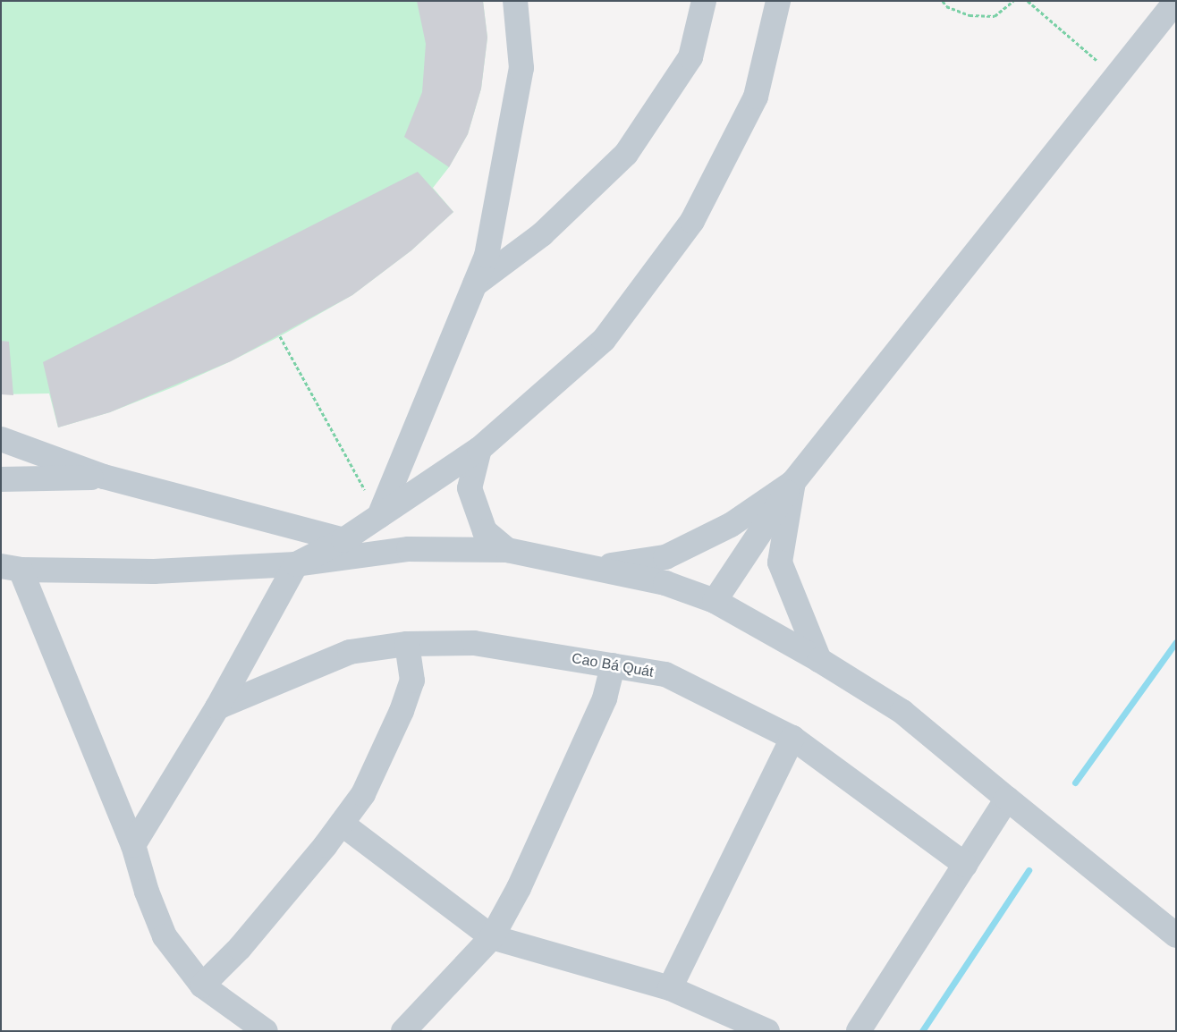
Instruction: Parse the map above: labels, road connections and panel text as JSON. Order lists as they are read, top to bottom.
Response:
{
  "streets": {
    "street": ["Cao Bá Quát"]
  }
}
